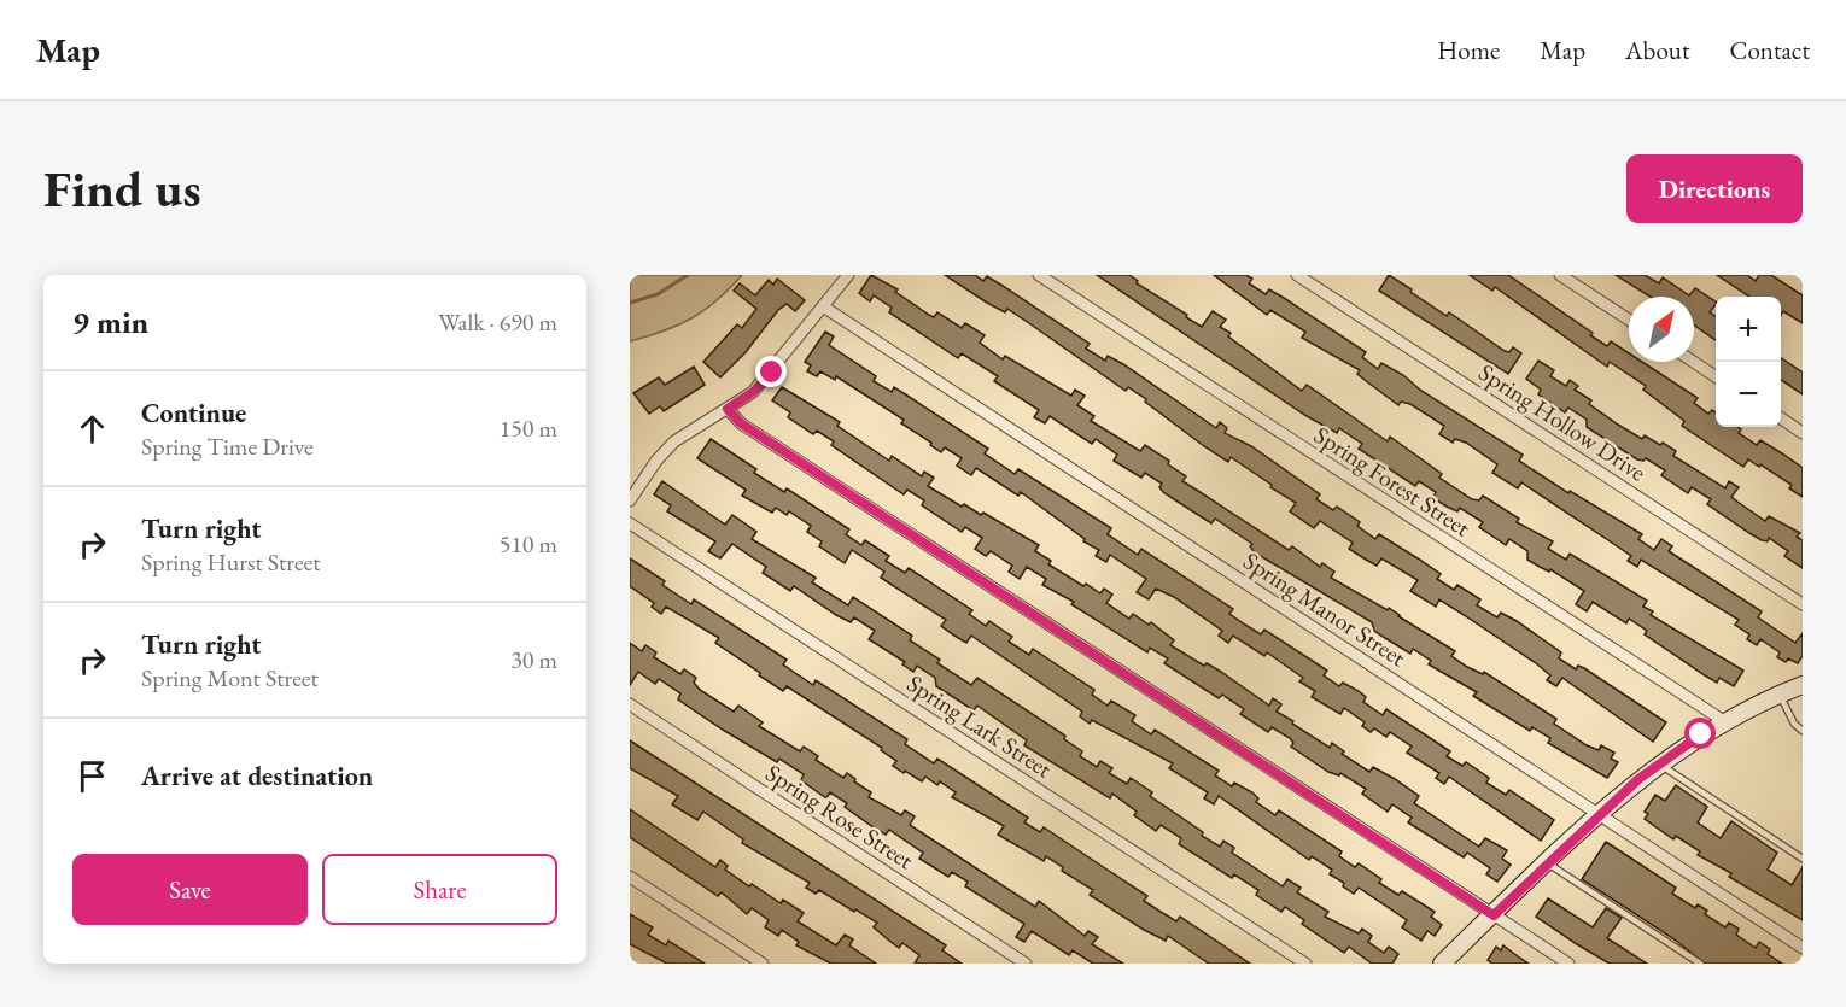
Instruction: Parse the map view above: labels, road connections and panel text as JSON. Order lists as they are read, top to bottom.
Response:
{
  "streets": {
    "street": [
      "Spring Hollow Drive",
      "Spring Forest Street",
      "Spring Manor Street",
      "Spring Lark Street",
      "Spring Rose Street"
    ]
  },
  "north": "top right",
  "page": {
    "header": "Map",
    "nav": [
      "Home",
      "Map",
      "About",
      "Contact"
    ],
    "buttons": [
      "Directions",
      ["Save", "Share"]
    ],
    "title": "Find us",
    "heading": ["9 min", "Walk · 690 m"],
    "map_buttons": ["+", "−"],
    "list": [
      ["Continue", "Spring Time Drive", "150 m"],
      ["Turn right", "Spring Hurst Street", "510 m"],
      ["Turn right", "Spring Mont Street", "30 m"],
      "Arrive at destination"
    ]
  }
}
